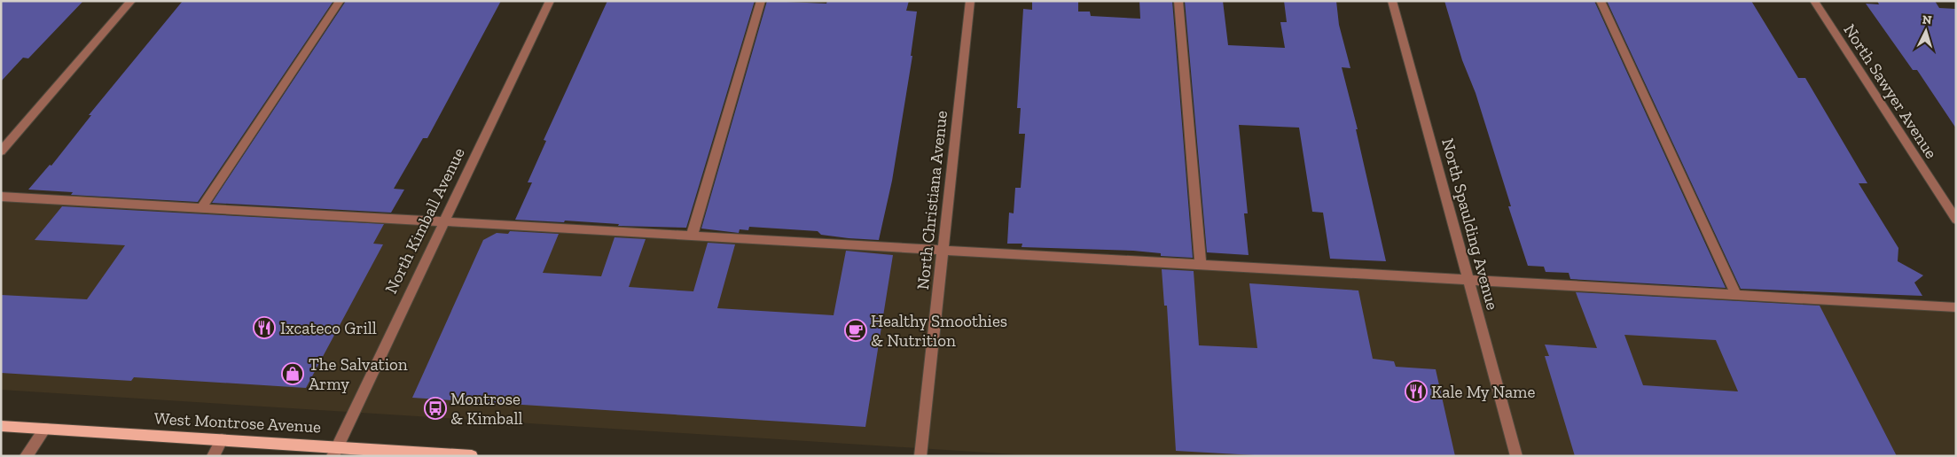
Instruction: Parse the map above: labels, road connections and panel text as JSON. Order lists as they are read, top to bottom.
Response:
{
  "streets": {
    "main road": ["West Montrose Avenue"],
    "street": [
      "North Sawyer Avenue",
      "North Christiana Avenue",
      "North Kimball Avenue",
      "North Spaulding Avenue"
    ]
  },
  "crossings": [
    ["North Kimball Avenue", "West Montrose Avenue"]
  ],
  "places": {
    "restaurant": ["Ixcateco Grill", "Kale My Name"],
    "cafe": ["Healthy Smoothies & Nutrition"],
    "shop": ["The Salvation Army"],
    "bus stop": ["Montrose & Kimball"]
  },
  "north": "top"
}
